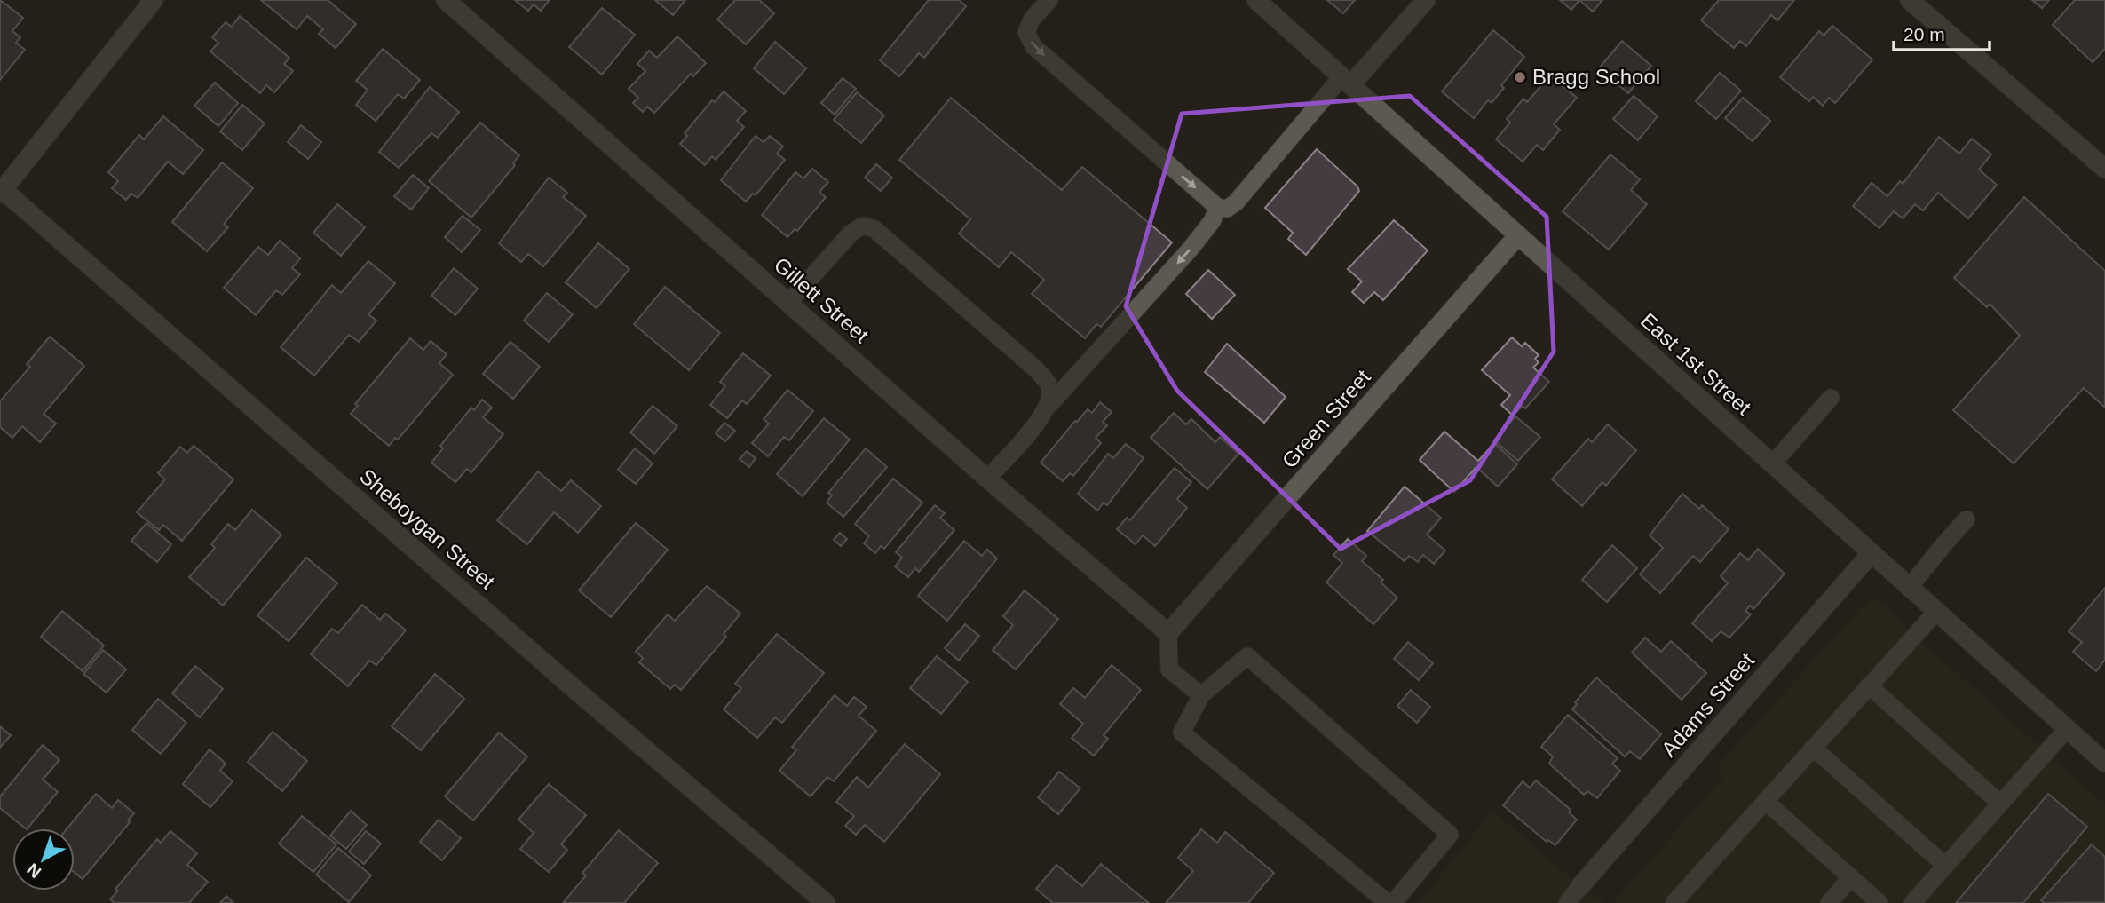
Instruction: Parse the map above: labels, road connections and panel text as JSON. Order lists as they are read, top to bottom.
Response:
{
  "streets": {
    "street": [
      "Gillett Street",
      "East 1st Street",
      "Green Street",
      "Sheboygan Street",
      "Adams Street"
    ]
  },
  "crossings": [
    ["Gillett Street", "Green Street"],
    ["East 1st Street", "Green Street"],
    ["East 1st Street", "Adams Street"]
  ],
  "places": ["Bragg School"],
  "scale_bar": "20 m",
  "north": "bottom left"
}
